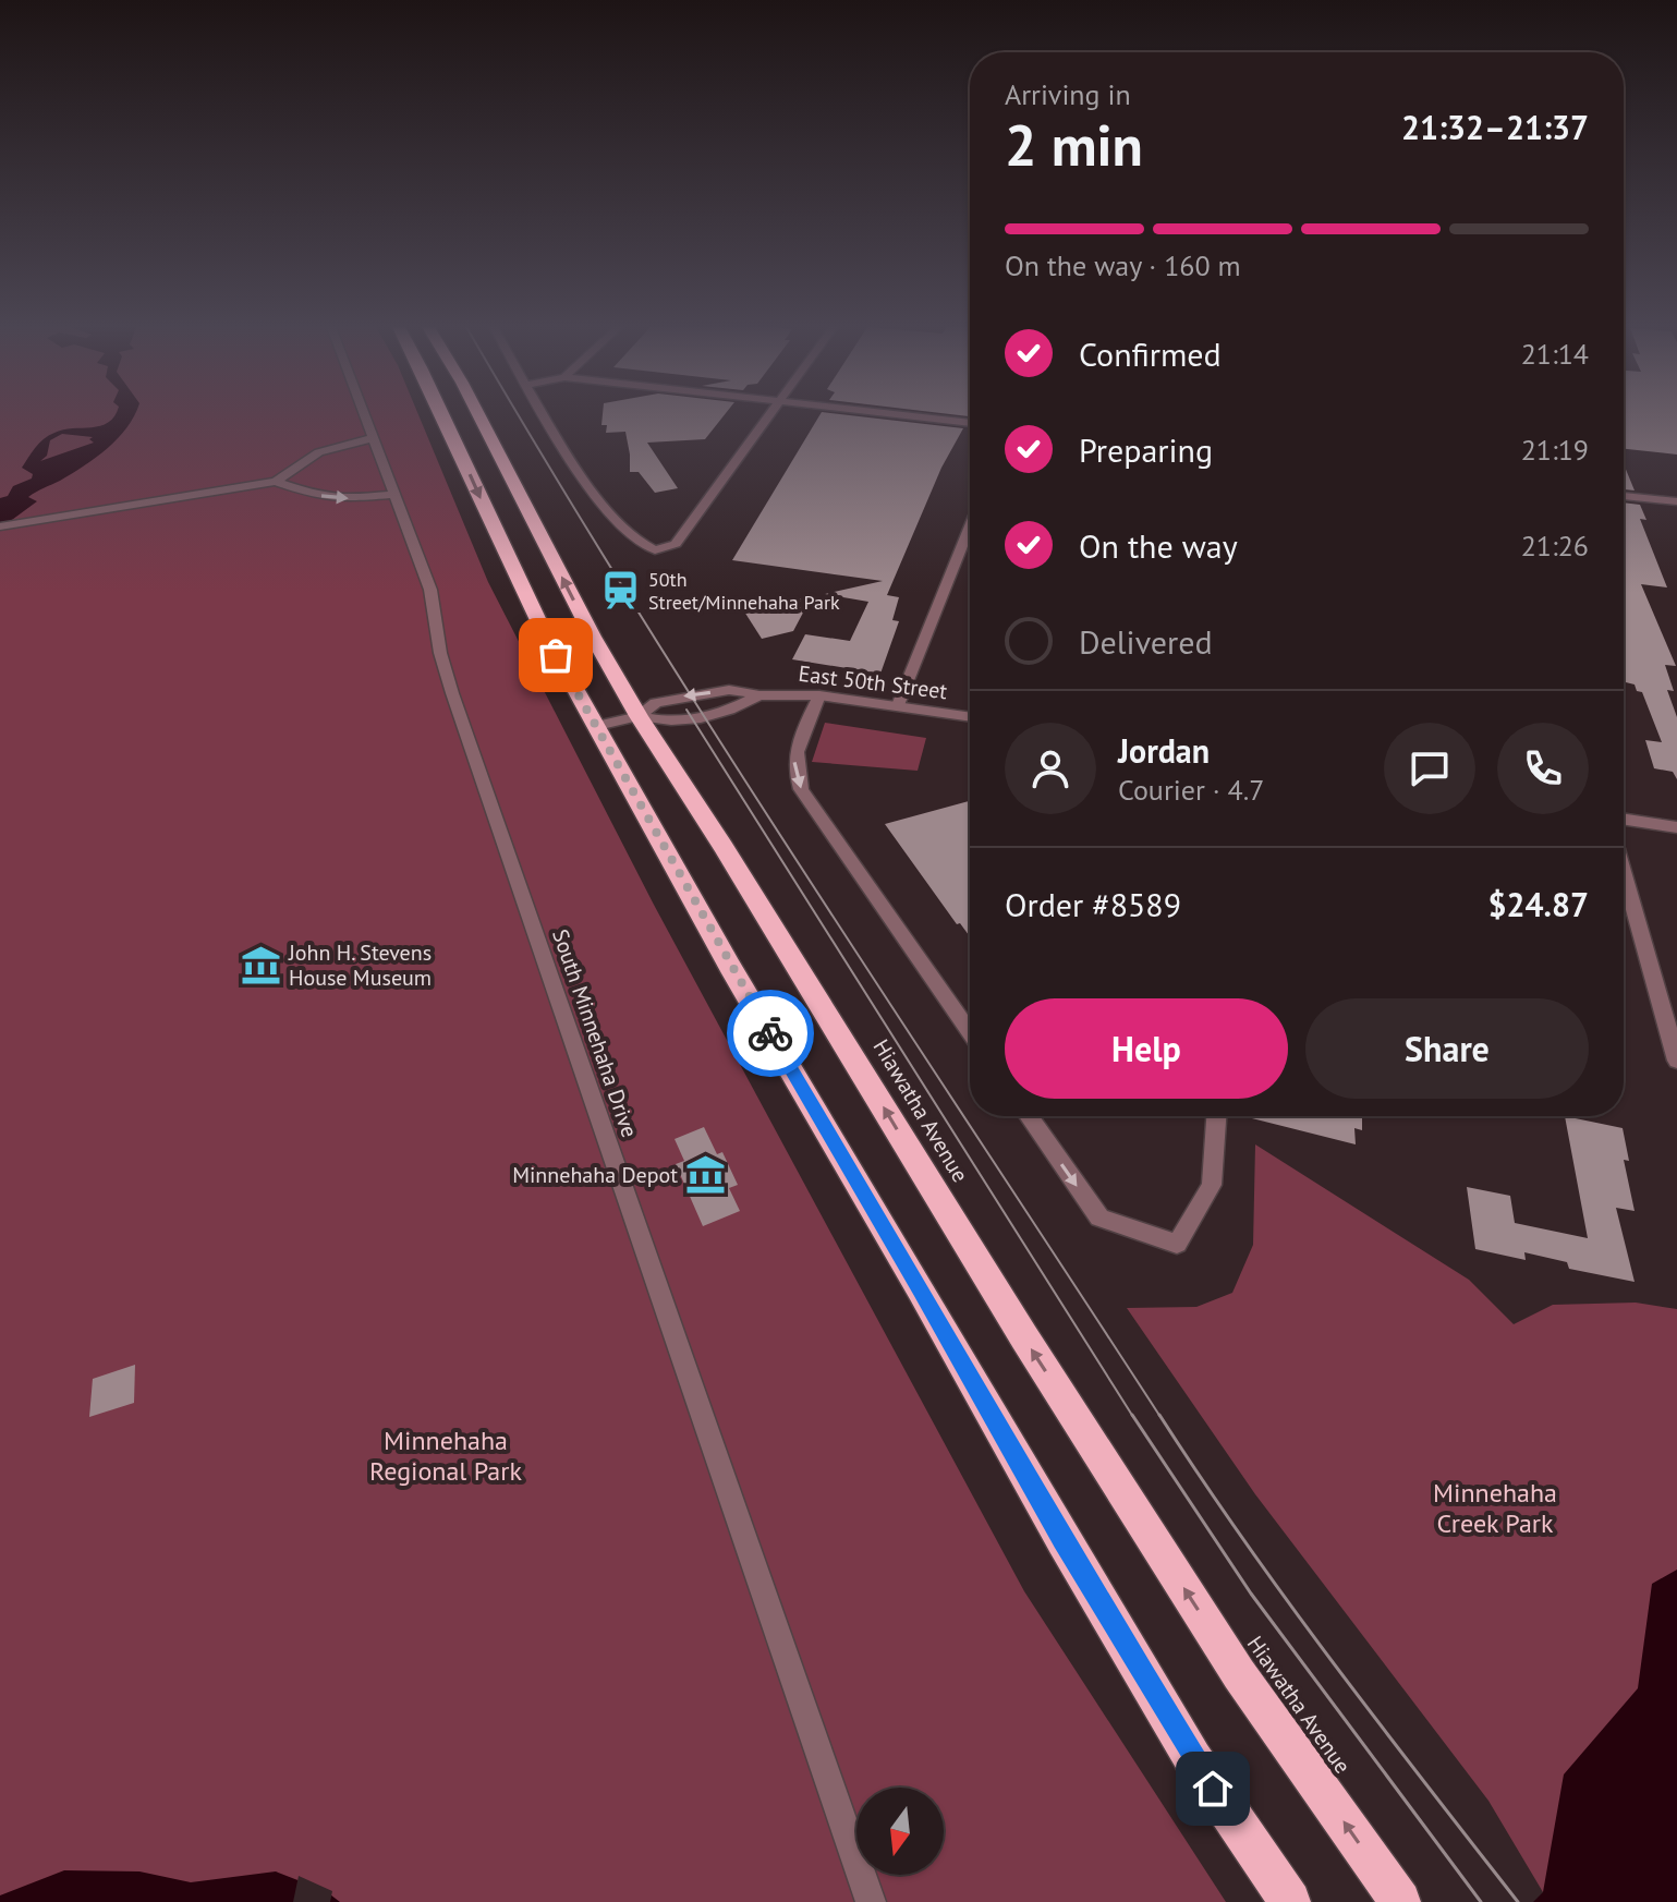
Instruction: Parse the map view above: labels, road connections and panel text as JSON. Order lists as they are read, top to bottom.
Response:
{
  "streets": {
    "highway": ["Hiawatha Avenue"],
    "street": ["East 50th Street", "South Minnehaha Drive"]
  },
  "crossings": [
    ["East 50th Street", "Hiawatha Avenue"]
  ],
  "parks": ["Minnehaha Regional Park", "Minnehaha Creek Park"],
  "places": {
    "station": ["50th Street/Minnehaha Park"],
    "museum": ["John H. Stevens House Museum", "Minnehaha Depot"]
  },
  "north": "bottom",
  "page": {
    "heading": ["2 min", "Arriving in", "21:32–21:37"],
    "panel": [
      "Jordan",
      "Courier · 4.7",
      "Order #8589",
      "$24.87"
    ],
    "bar": "On the way · 160 m",
    "list": [
      ["Confirmed", "21:14"],
      ["Preparing", "21:19"],
      ["On the way", "21:26"],
      "Delivered"
    ],
    "buttons": ["Help", "Share"]
  }
}
